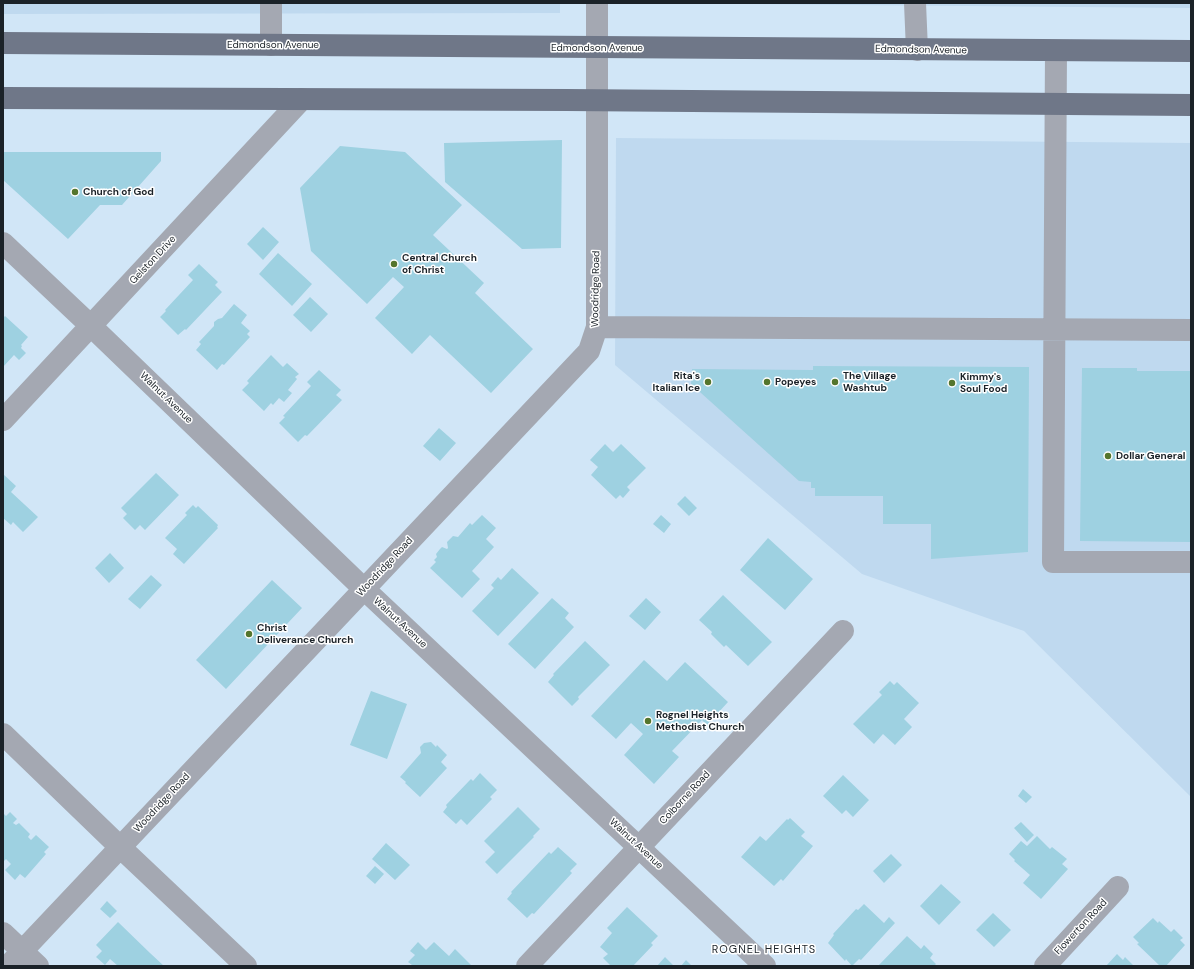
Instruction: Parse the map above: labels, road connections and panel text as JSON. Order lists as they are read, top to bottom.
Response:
{
  "streets": {
    "main road": ["Edmondson Avenue"],
    "street": [
      "Gelston Drive",
      "Woodridge Road",
      "Walnut Avenue",
      "Colborne Road",
      "Flowerton Road"
    ]
  },
  "crossings": [
    ["Edmondson Avenue", "Woodridge Road"],
    ["Gelston Drive", "Walnut Avenue"],
    ["Woodridge Road", "Walnut Avenue"],
    ["Walnut Avenue", "Colborne Road"]
  ],
  "districts": ["ROGNEL HEIGHTS"],
  "places": [
    "Church of God",
    "Central Church of Christ",
    "Rita's Italian Ice",
    "Popeyes",
    "The Village Washtub",
    "Kimmy's Soul Food",
    "Dollar General",
    "Christ Deliverance Church",
    "Rognel Heights Methodist Church"
  ]
}
